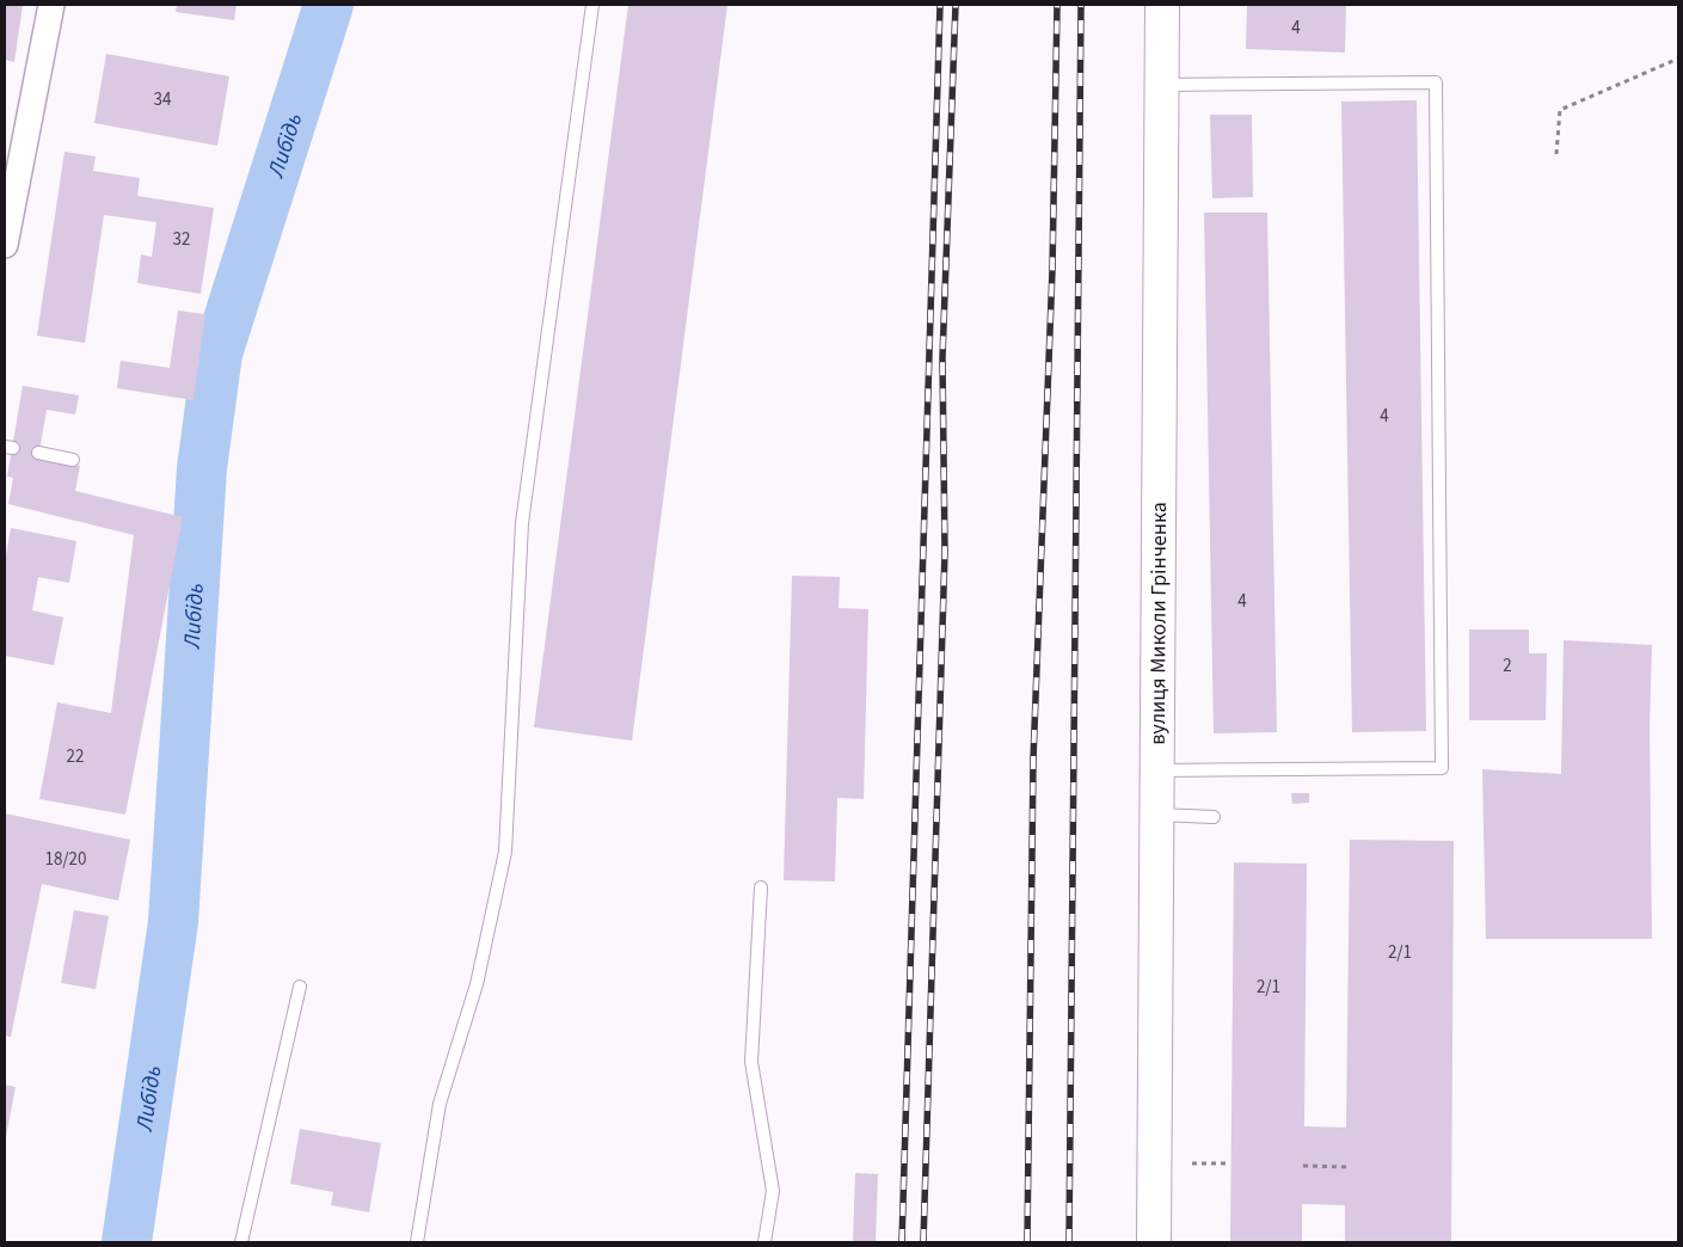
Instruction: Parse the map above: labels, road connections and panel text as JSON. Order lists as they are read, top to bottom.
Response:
{
  "streets": {
    "main road": ["вулиця Миколи Грінченка"]
  },
  "water": ["Либідь"],
  "house_numbers": [
    "4",
    "34",
    "32",
    "4",
    "4",
    "2",
    "22",
    "18/20",
    "2/1",
    "2/1"
  ]
}
